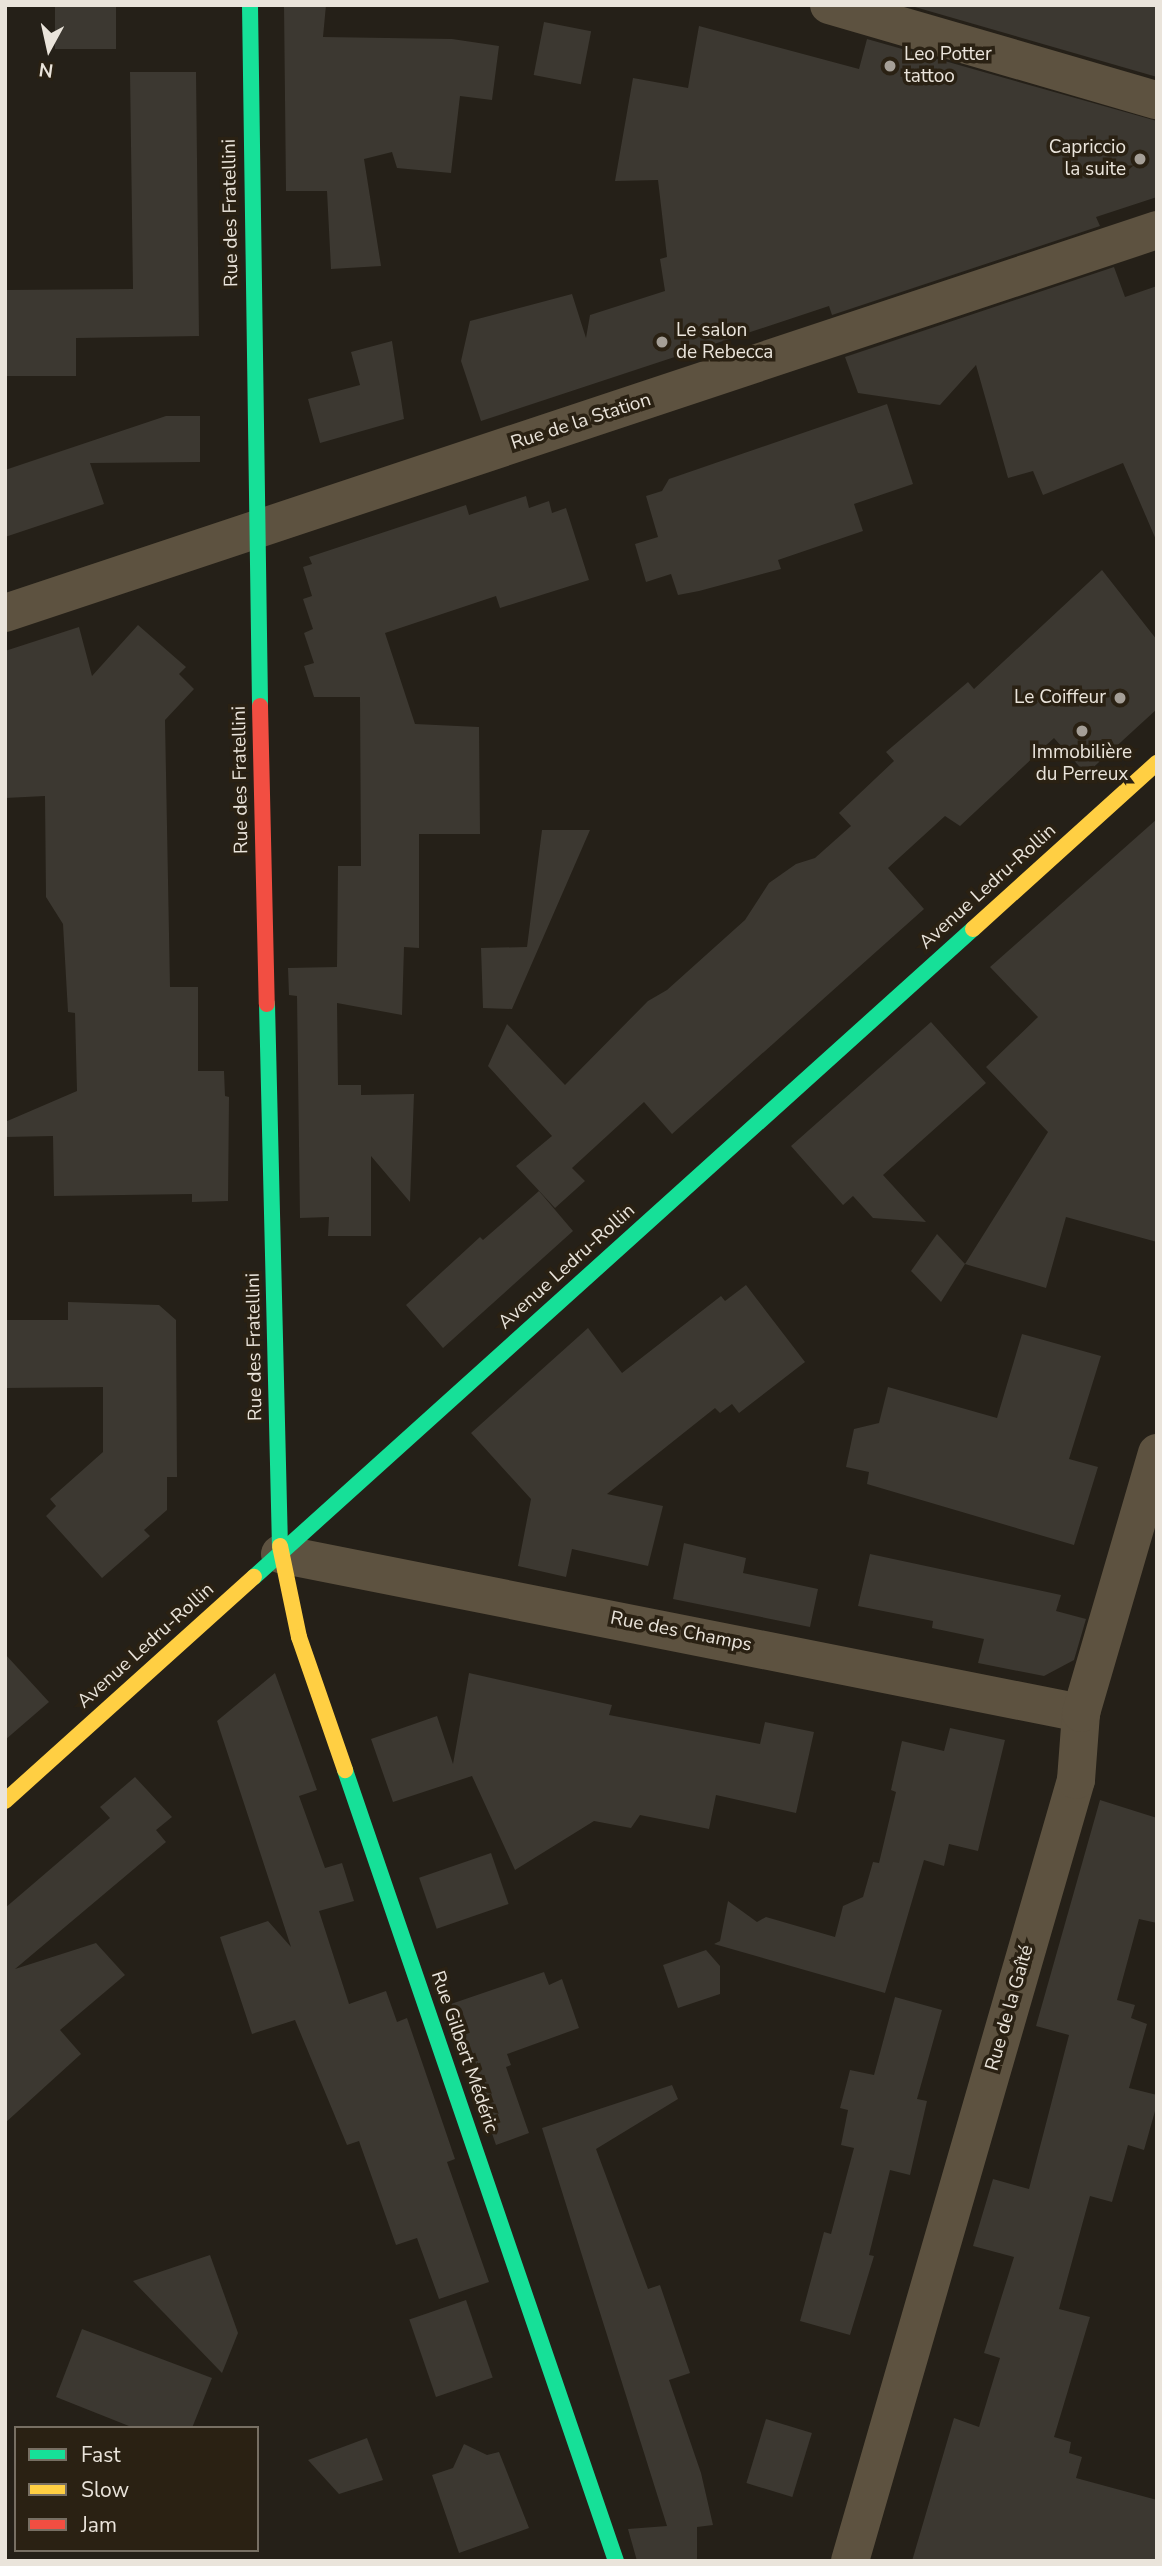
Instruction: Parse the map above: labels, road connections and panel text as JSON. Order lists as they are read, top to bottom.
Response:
{
  "streets": {
    "street": [
      "Rue des Fratellini",
      "Rue de la Station",
      "Avenue Ledru-Rollin",
      "Rue des Champs",
      "Rue de la Gaîté",
      "Rue Gilbert Médéric"
    ]
  },
  "crossings": [
    ["Rue des Fratellini", "Rue de la Station"],
    ["Rue des Fratellini", "Avenue Ledru-Rollin"],
    ["Rue des Fratellini", "Rue des Champs"],
    ["Rue des Fratellini", "Rue Gilbert Médéric"],
    ["Avenue Ledru-Rollin", "Rue des Champs"],
    ["Avenue Ledru-Rollin", "Rue Gilbert Médéric"],
    ["Rue des Champs", "Rue de la Gaîté"],
    ["Rue des Champs", "Rue Gilbert Médéric"]
  ],
  "places": [
    "Leo Potter tattoo",
    "Capriccio la suite",
    "Le salon de Rebecca",
    "Le Coiffeur",
    "Immobilière du Perreux"
  ],
  "legend": ["Fast", "Slow", "Jam"],
  "north": "bottom"
}
